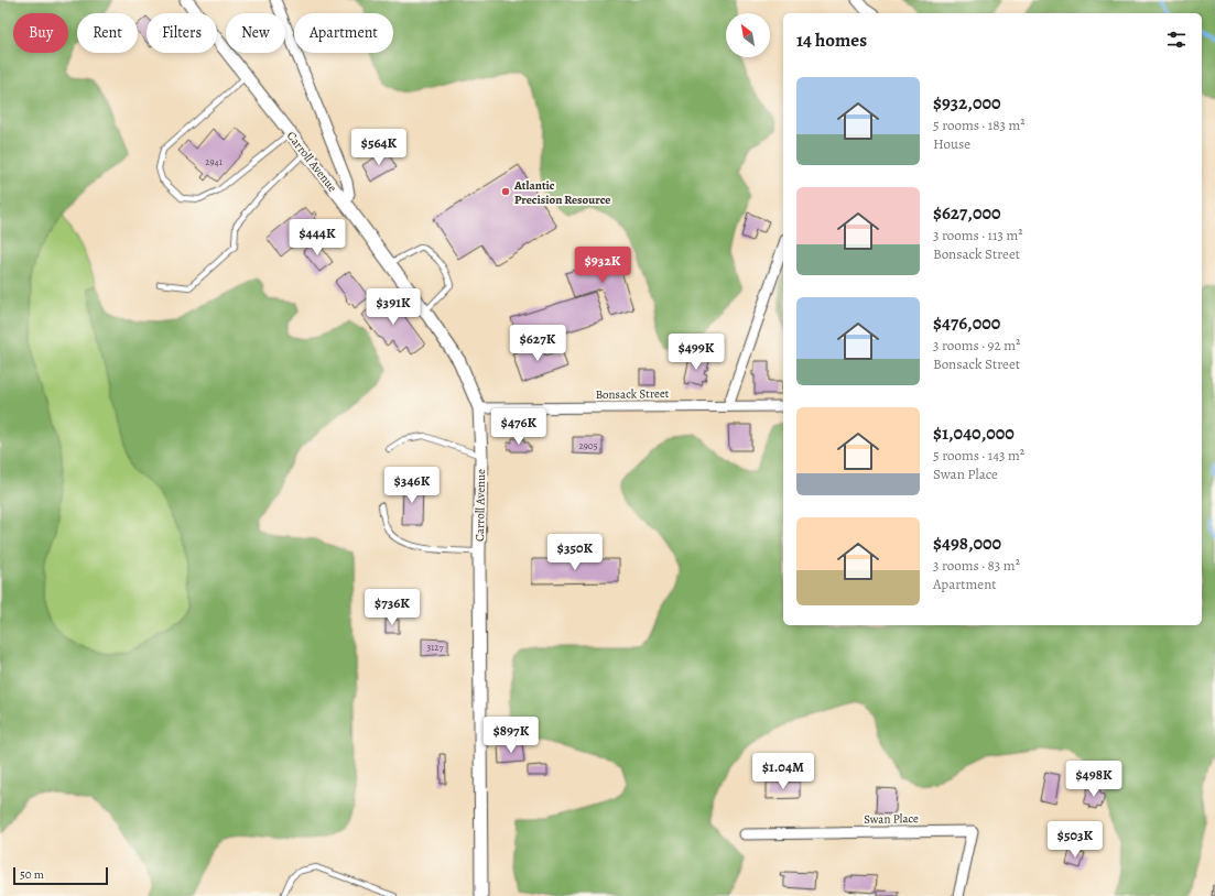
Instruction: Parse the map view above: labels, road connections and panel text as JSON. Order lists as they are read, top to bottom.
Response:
{
  "streets": {
    "street": ["Carroll Avenue", "Bonsack Street", "Swan Place"]
  },
  "crossings": [
    ["Carroll Avenue", "Bonsack Street"]
  ],
  "places": ["Atlantic Precision Resource"],
  "house_numbers": ["2941", "2905", "3127"],
  "scale_bar": "50 m",
  "north": "top left",
  "page": {
    "chip": [
      "Buy",
      "Rent",
      "Filters",
      "New",
      "Apartment"
    ],
    "heading": "14 homes",
    "list": [
      {
        "name": "$932,000",
        "note": "5 rooms · 183 m² · House"
      },
      {
        "name": "$627,000",
        "note": "3 rooms · 113 m² · Bonsack Street"
      },
      {
        "name": "$476,000",
        "note": "3 rooms · 92 m² · Bonsack Street"
      },
      {
        "name": "$1,040,000",
        "note": "5 rooms · 143 m² · Swan Place"
      },
      {
        "name": "$498,000",
        "note": "3 rooms · 83 m² · Apartment"
      }
    ],
    "price": [
      "$564K",
      "$444K",
      "$932K",
      "$391K",
      "$627K",
      "$499K",
      "$476K",
      "$346K",
      "$350K",
      "$736K",
      "$897K",
      "$1.04M",
      "$498K",
      "$503K"
    ],
    "scale": "50 m"
  }
}
